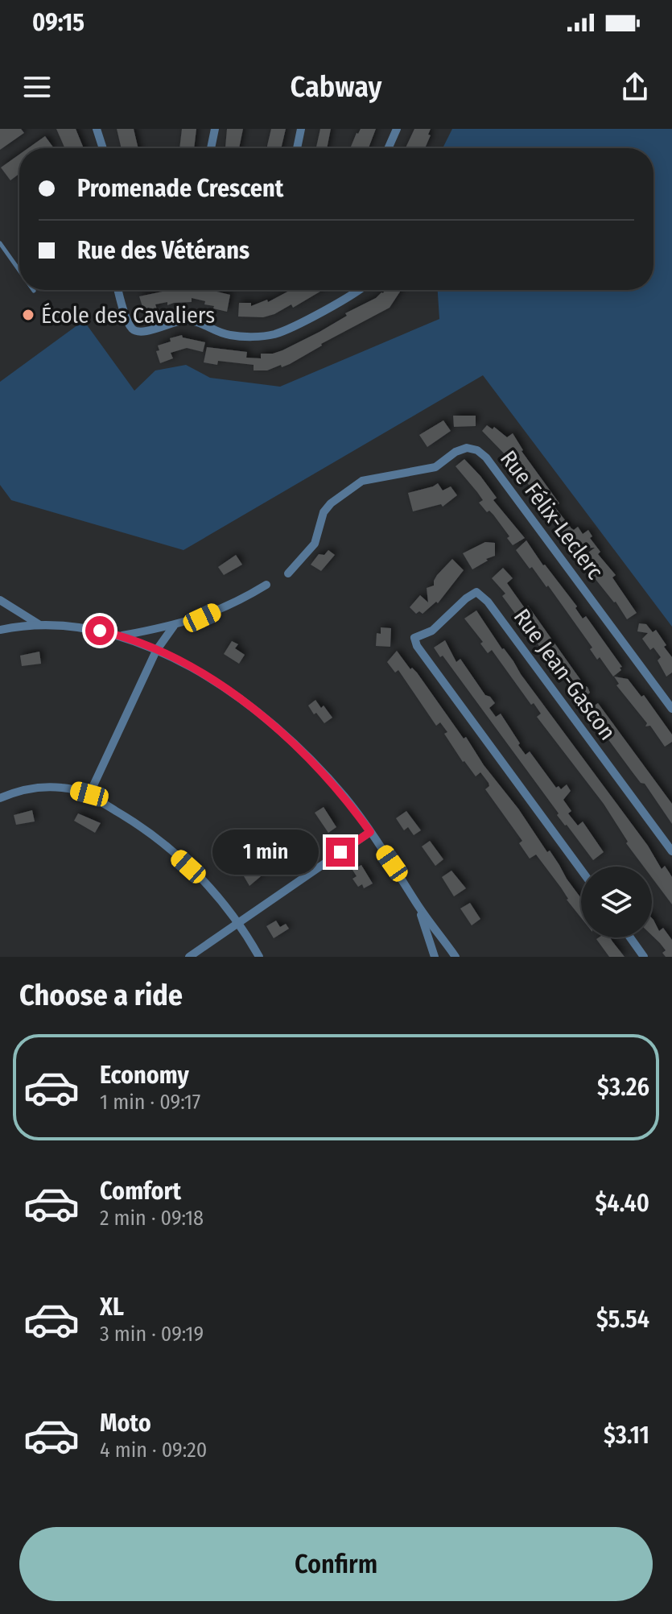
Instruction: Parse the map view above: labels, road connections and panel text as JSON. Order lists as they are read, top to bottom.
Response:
{
  "streets": {
    "street": ["Rue Félix-Leclerc", "Rue Jean-Gascon"]
  },
  "places": ["École des Cavaliers"],
  "page": {
    "status": "09:15",
    "header": "Cabway",
    "banner": ["Promenade Crescent", "Rue des Vétérans"],
    "bubble": "1 min",
    "heading": "Choose a ride",
    "list": [
      {
        "name": "Economy",
        "note": "1 min · 09:17",
        "value": "$3.26"
      },
      {
        "name": "Comfort",
        "note": "2 min · 09:18",
        "value": "$4.40"
      },
      {
        "name": "XL",
        "note": "3 min · 09:19",
        "value": "$5.54"
      },
      {
        "name": "Moto",
        "note": "4 min · 09:20",
        "value": "$3.11"
      }
    ],
    "buttons": "Confirm"
  }
}
